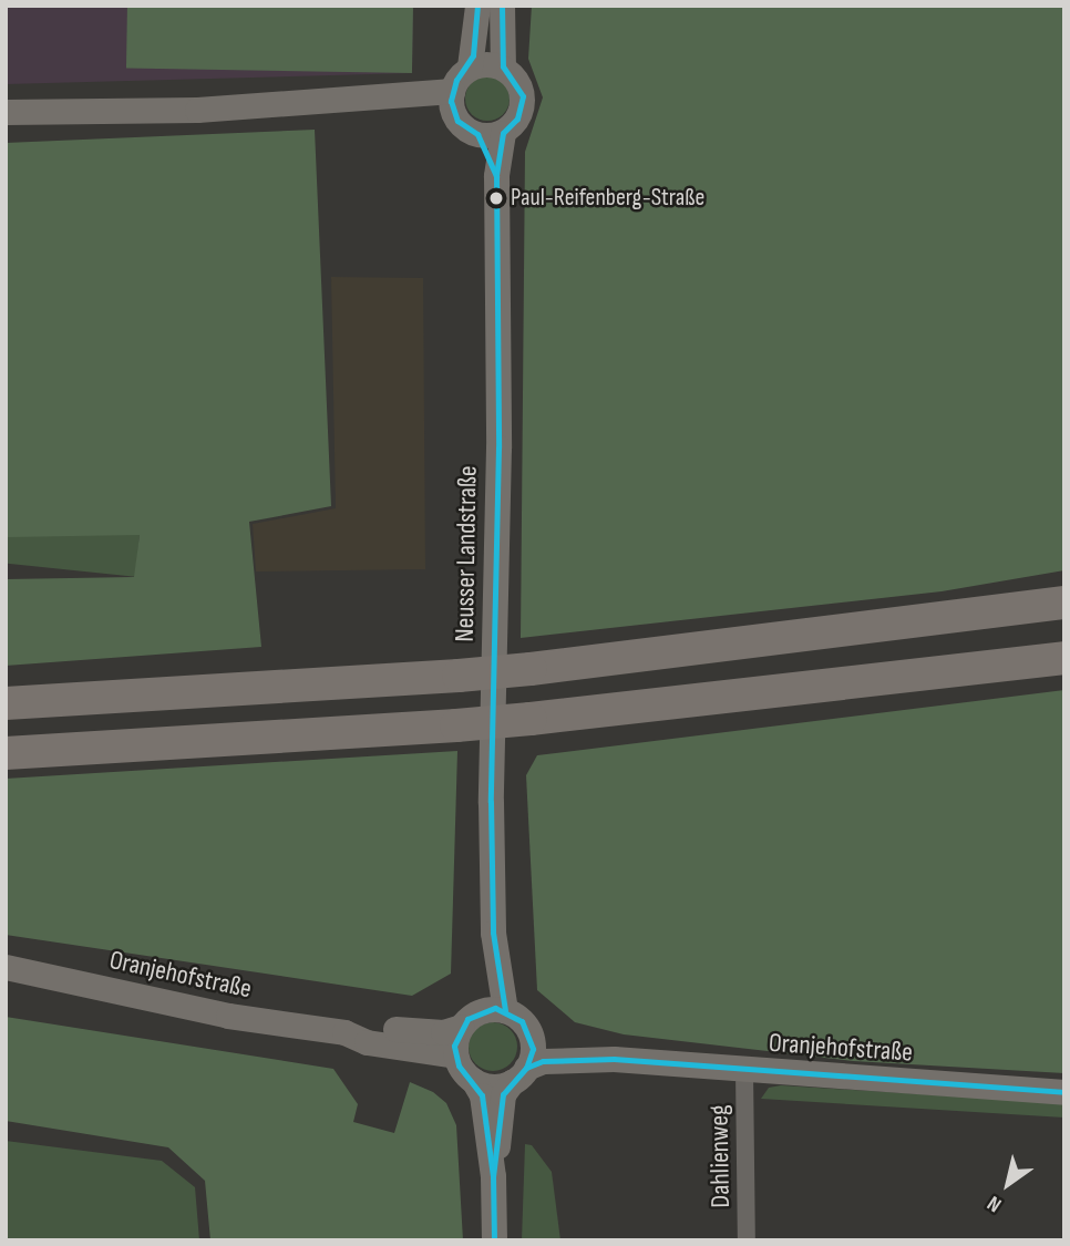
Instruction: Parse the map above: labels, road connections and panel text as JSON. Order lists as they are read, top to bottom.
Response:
{
  "streets": {
    "main road": ["Neusser Landstraße", "Oranjehofstraße"],
    "street": ["Dahlienweg"]
  },
  "crossings": [
    ["Neusser Landstraße", "Oranjehofstraße"],
    ["Oranjehofstraße", "Dahlienweg"]
  ],
  "places": ["Paul-Reifenberg-Straße"],
  "north": "bottom left"
}
